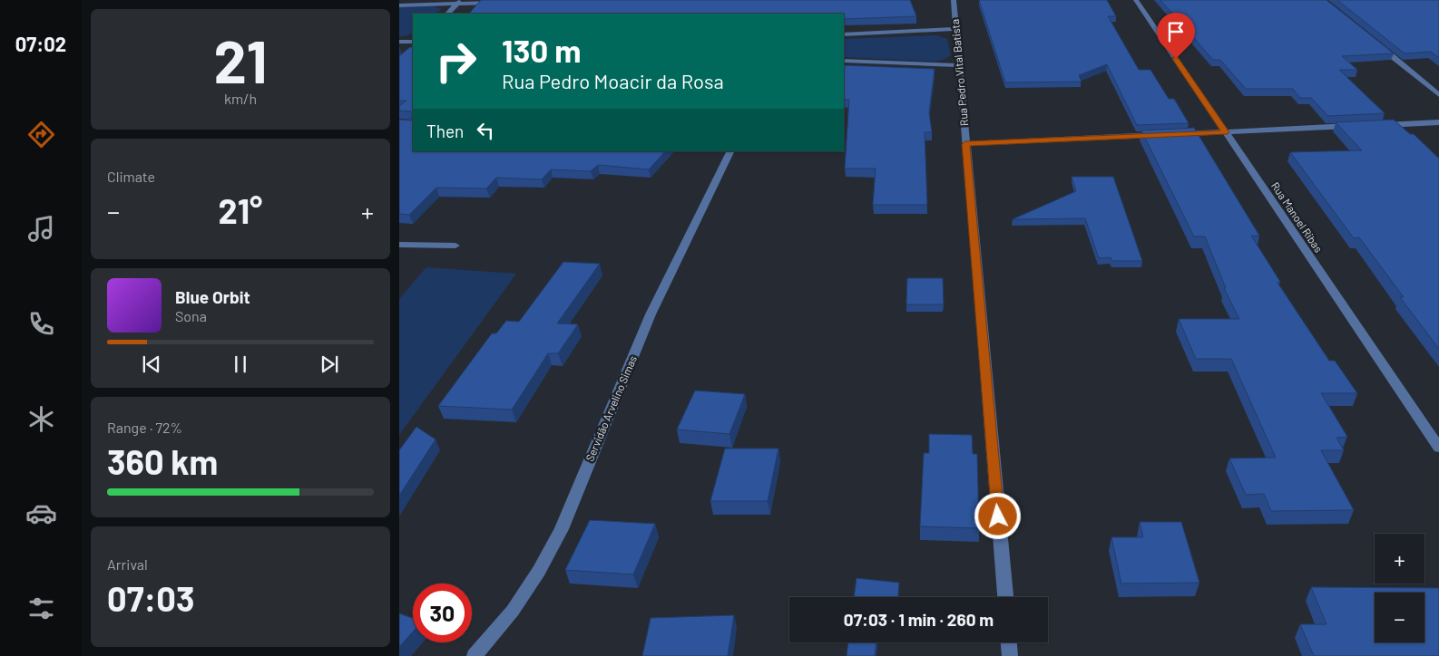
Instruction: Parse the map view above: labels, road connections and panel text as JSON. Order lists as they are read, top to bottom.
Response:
{
  "streets": {
    "street": ["Rua Pedro Vital Batista", "Rua Manoel Ribas", "Servidão Arvelino Simas"]
  },
  "page": {
    "tabs": "07:02",
    "tile": [
      ["21", "km/h"],
      "Climate",
      ["Range · 72%", "360 km"],
      ["Arrival", "07:03"]
    ],
    "turn": ["130 m", "Rua Pedro Moacir da Rosa"],
    "then": "Then",
    "heat": ["−", "21°", "+"],
    "song": ["Blue Orbit", "Sona"],
    "map_buttons": ["+", "−"],
    "limit": "30",
    "trip": "07:03 · 1 min · 260 m"
  }
}
